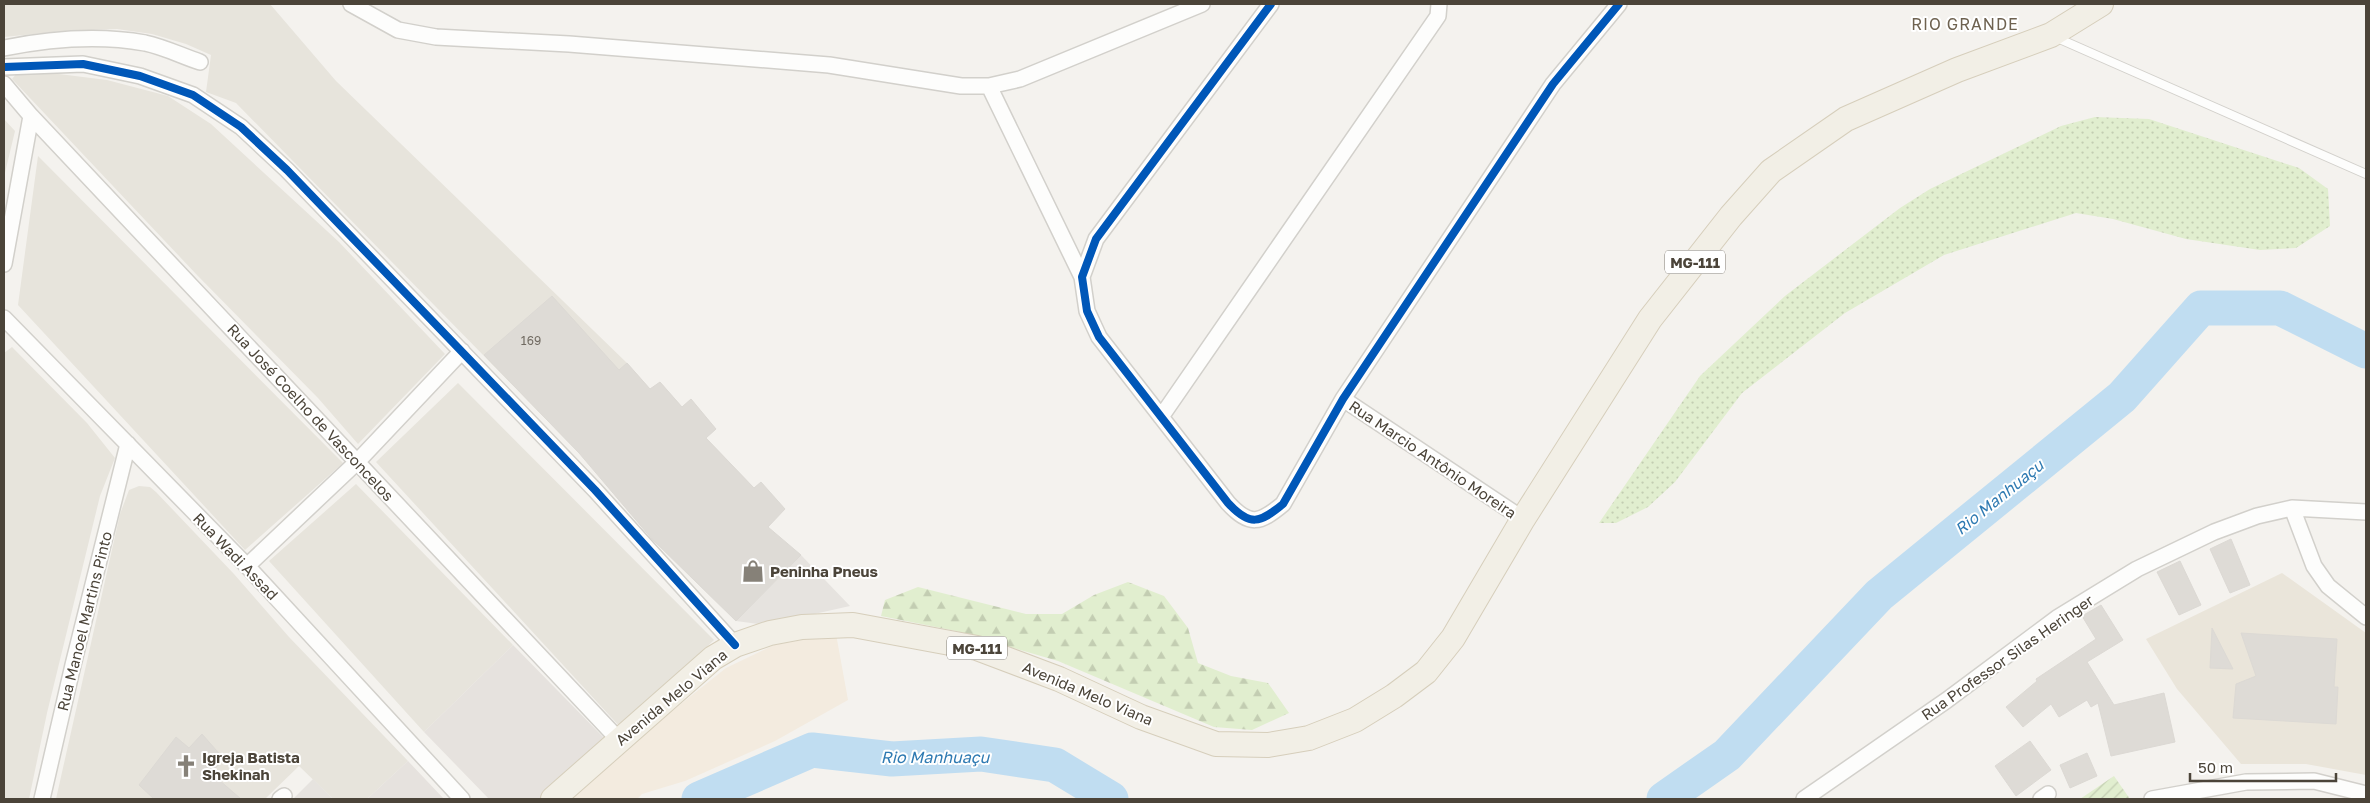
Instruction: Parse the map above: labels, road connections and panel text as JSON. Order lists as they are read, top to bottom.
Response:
{
  "streets": {
    "main road": ["MG-111", "Avenida Melo Viana"],
    "street": [
      "Rua José Coelho de Vasconcelos",
      "Rua Marcio Antônio Moreira",
      "Rua Wadi Assad",
      "Rua Manoel Martins Pinto",
      "Rua Professor Silas Heringer"
    ]
  },
  "crossings": [
    ["MG-111", "Rua Marcio Antônio Moreira"],
    ["MG-111", "Avenida Melo Viana"],
    ["Rua José Coelho de Vasconcelos", "Avenida Melo Viana"],
    ["Rua Marcio Antônio Moreira", "Avenida Melo Viana"],
    ["Rua Wadi Assad", "Rua Manoel Martins Pinto"]
  ],
  "districts": ["RIO GRANDE"],
  "water": ["Rio Manhuaçu"],
  "places": {
    "shop": ["Peninha Pneus"],
    "church": ["Igreja Batista Shekinah"]
  },
  "house_numbers": ["169"],
  "scale_bar": "50 m"
}
